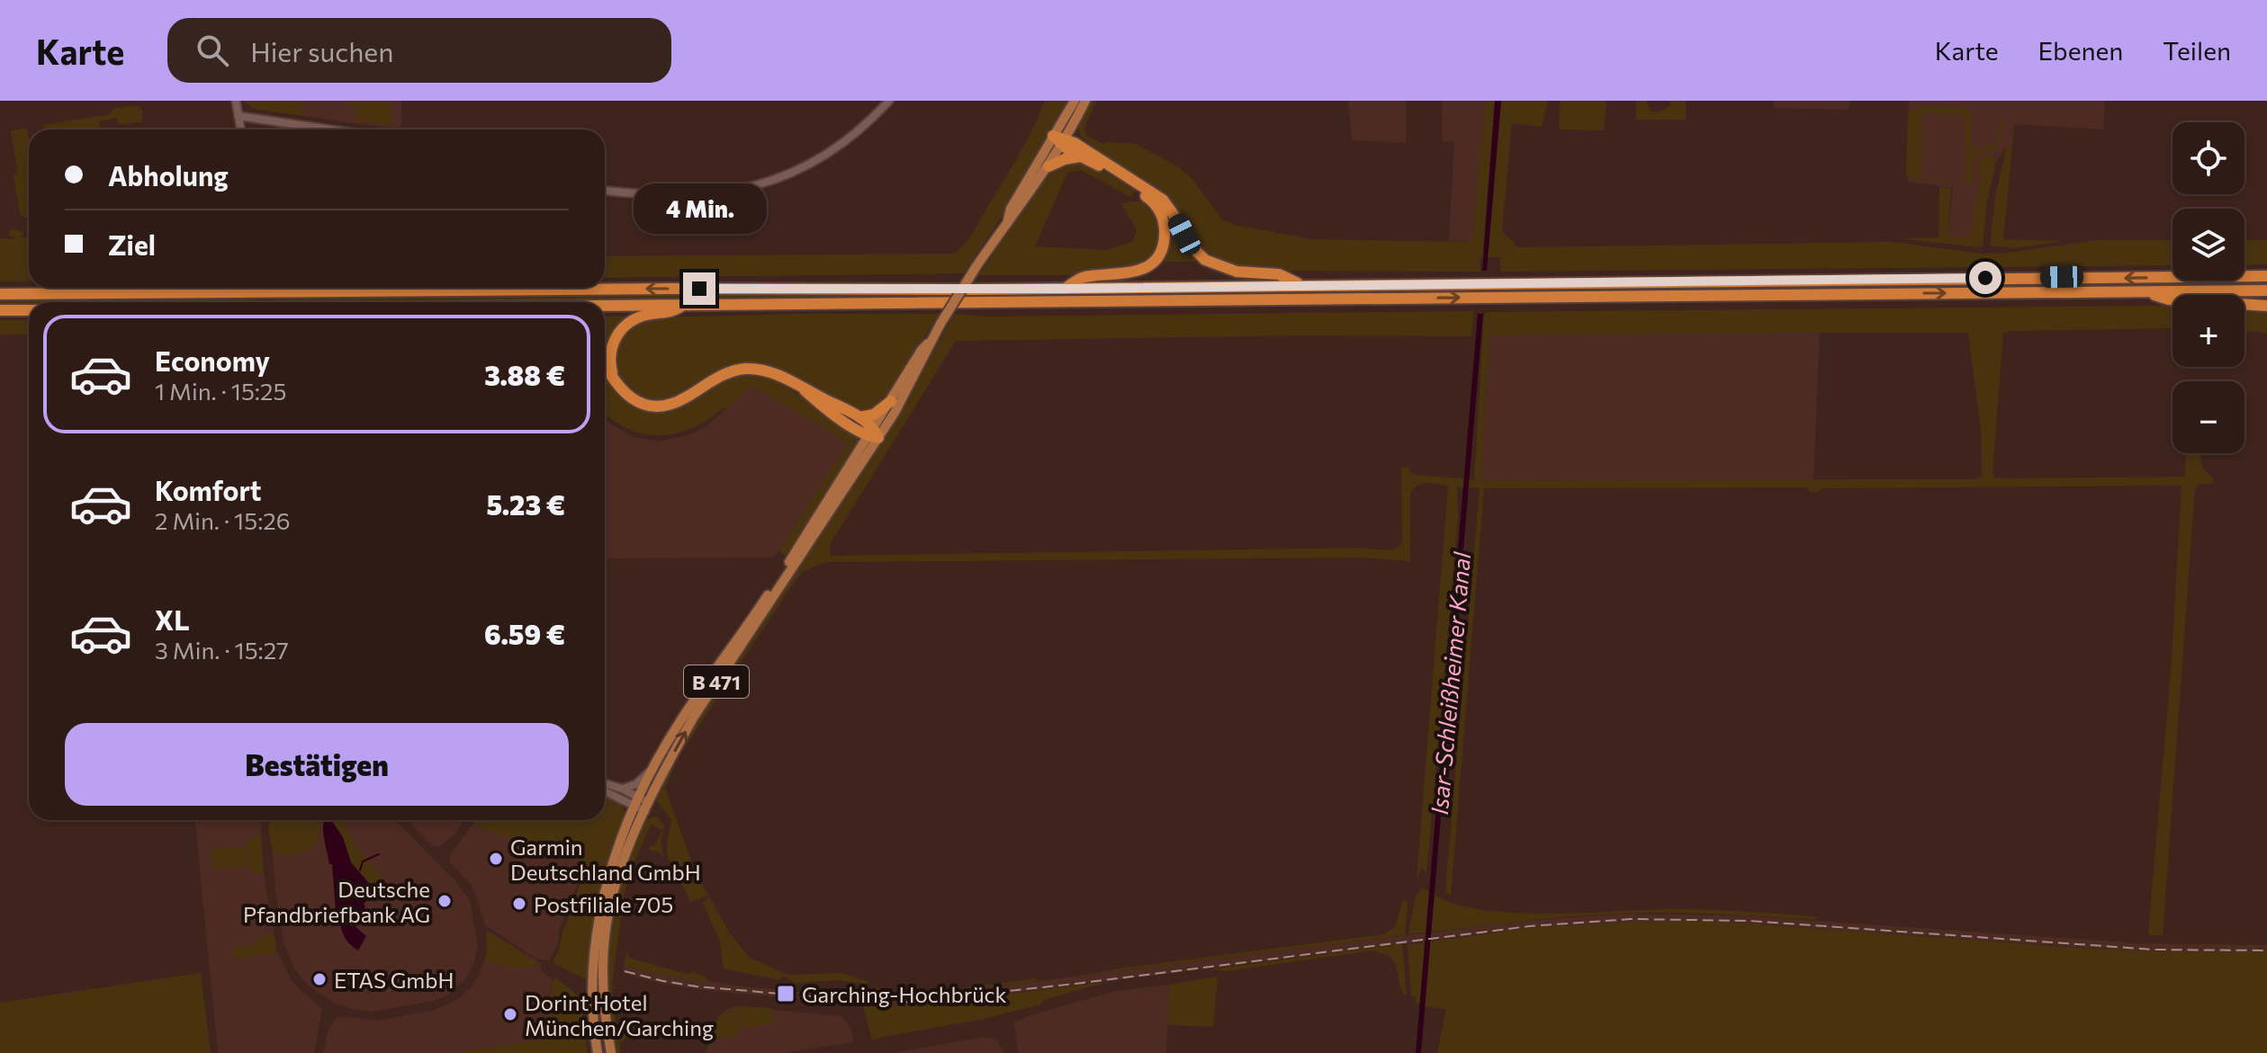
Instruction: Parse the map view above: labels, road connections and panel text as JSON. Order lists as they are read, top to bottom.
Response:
{
  "streets": {
    "main road": ["B 471"]
  },
  "water": ["Isar-Schleißheimer Kanal"],
  "places": {
    "other": [
      "Garmin Deutschland GmbH",
      "Deutsche Pfandbriefbank AG",
      "Postfiliale 705",
      "ETAS GmbH",
      "Dorint Hotel München/Garching"
    ],
    "transit": ["Garching-Hochbrück"]
  },
  "page": {
    "header": "Karte",
    "search": "Hier suchen",
    "nav": ["Karte", "Ebenen", "Teilen"],
    "map_buttons": ["+", "−"],
    "banner": ["Abholung", "Ziel"],
    "bubble": "4 Min.",
    "list": [
      {
        "name": "Economy",
        "note": "1 Min. · 15:25",
        "value": "3.88 €"
      },
      {
        "name": "Komfort",
        "note": "2 Min. · 15:26",
        "value": "5.23 €"
      },
      {
        "name": "XL",
        "note": "3 Min. · 15:27",
        "value": "6.59 €"
      }
    ],
    "buttons": "Bestätigen"
  }
}
